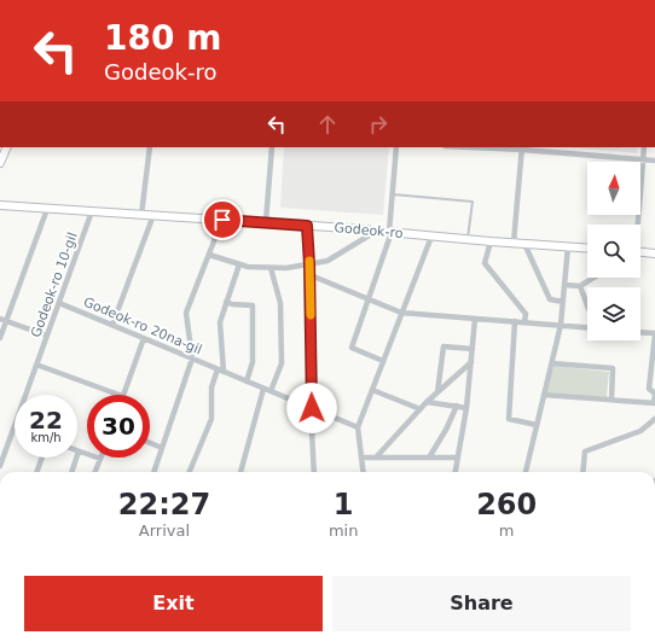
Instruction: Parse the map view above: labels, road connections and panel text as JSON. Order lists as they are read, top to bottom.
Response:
{
  "streets": {
    "main road": ["Godeok-ro"],
    "street": ["Godeok-ro 10-gil", "Godeok-ro 20na-gil"]
  },
  "crossings": [
    ["Godeok-ro", "Godeok-ro 10-gil"],
    ["Godeok-ro 10-gil", "Godeok-ro 20na-gil"]
  ],
  "north": "top",
  "page": {
    "turn": ["180 m", "Godeok-ro"],
    "speed": "22 km/h",
    "limit": "30",
    "eta": [
      "22:27",
      "Arrival",
      "1",
      "min",
      "260",
      "m"
    ],
    "buttons": ["Exit", "Share"]
  }
}
